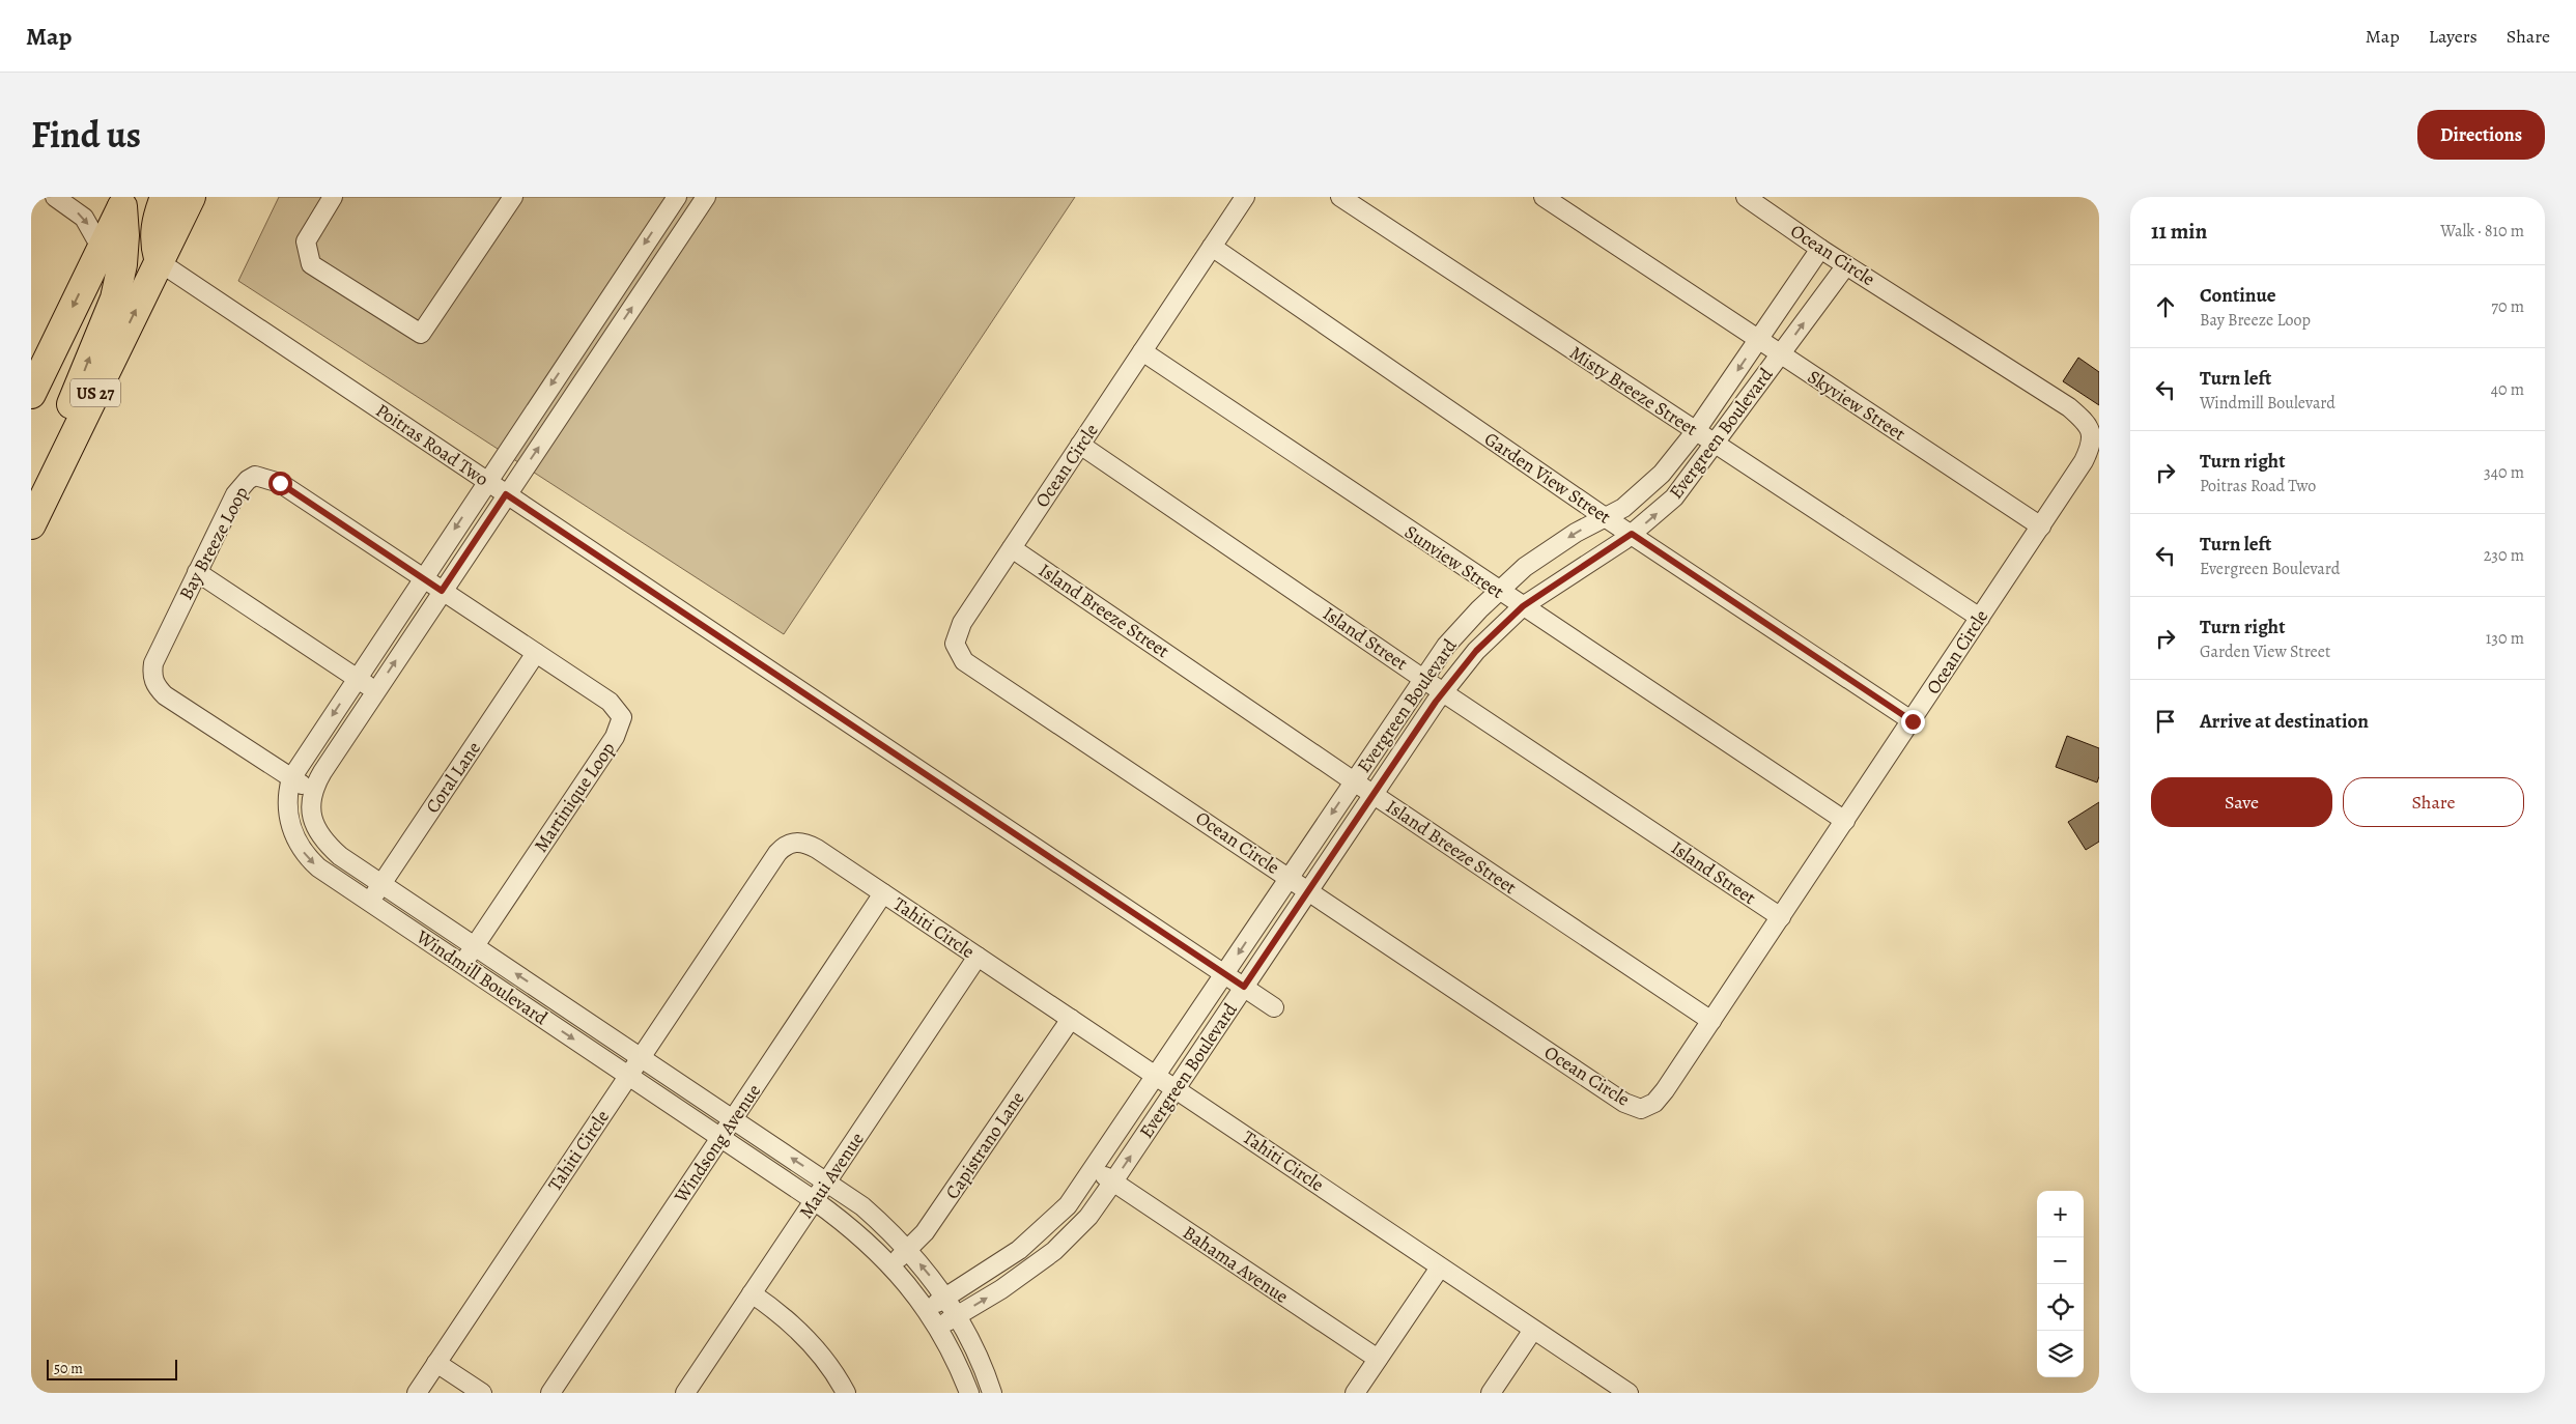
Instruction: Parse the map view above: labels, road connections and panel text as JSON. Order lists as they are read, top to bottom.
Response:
{
  "streets": {
    "highway": ["US 27"],
    "street": [
      "Ocean Circle",
      "Misty Breeze Street",
      "Skyview Street",
      "Evergreen Boulevard",
      "Poitras Road Two",
      "Garden View Street",
      "Bay Breeze Loop",
      "Sunview Street",
      "Island Breeze Street",
      "Island Street",
      "Coral Lane",
      "Martinique Loop",
      "Tahiti Circle",
      "Windmill Boulevard",
      "Windsong Avenue",
      "Capistrano Lane",
      "Maui Avenue",
      "Bahama Avenue"
    ]
  },
  "crossings": [
    ["Ocean Circle", "Misty Breeze Street"],
    ["Ocean Circle", "Skyview Street"],
    ["Ocean Circle", "Evergreen Boulevard"],
    ["Ocean Circle", "Garden View Street"],
    ["Ocean Circle", "Sunview Street"],
    ["Ocean Circle", "Island Breeze Street"],
    ["Ocean Circle", "Island Street"],
    ["Misty Breeze Street", "Evergreen Boulevard"],
    ["US 27", "Poitras Road Two"],
    ["Skyview Street", "Evergreen Boulevard"],
    ["Evergreen Boulevard", "Poitras Road Two"],
    ["Evergreen Boulevard", "Garden View Street"],
    ["Evergreen Boulevard", "Sunview Street"],
    ["Evergreen Boulevard", "Island Breeze Street"],
    ["Evergreen Boulevard", "Island Street"],
    ["Evergreen Boulevard", "Tahiti Circle"],
    ["Evergreen Boulevard", "Windmill Boulevard"],
    ["Evergreen Boulevard", "Bahama Avenue"],
    ["Poitras Road Two", "Windmill Boulevard"],
    ["Bay Breeze Loop", "Coral Lane"],
    ["Bay Breeze Loop", "Martinique Loop"],
    ["Bay Breeze Loop", "Windmill Boulevard"],
    ["Coral Lane", "Martinique Loop"],
    ["Coral Lane", "Windmill Boulevard"],
    ["Martinique Loop", "Windmill Boulevard"],
    ["Tahiti Circle", "Windmill Boulevard"],
    ["Tahiti Circle", "Windsong Avenue"],
    ["Tahiti Circle", "Capistrano Lane"],
    ["Tahiti Circle", "Maui Avenue"],
    ["Windmill Boulevard", "Windsong Avenue"],
    ["Windmill Boulevard", "Capistrano Lane"],
    ["Windmill Boulevard", "Maui Avenue"]
  ],
  "scale_bar": "50 m",
  "page": {
    "header": "Map",
    "nav": ["Map", "Layers", "Share"],
    "title": "Find us",
    "buttons": [
      "Directions",
      ["Save", "Share"]
    ],
    "heading": ["11 min", "Walk · 810 m"],
    "list": [
      ["Continue", "Bay Breeze Loop", "70 m"],
      ["Turn left", "Windmill Boulevard", "40 m"],
      ["Turn right", "Poitras Road Two", "340 m"],
      ["Turn left", "Evergreen Boulevard", "230 m"],
      ["Turn right", "Garden View Street", "130 m"],
      "Arrive at destination"
    ],
    "map_buttons": ["+", "−"],
    "scale": "50 m"
  }
}
